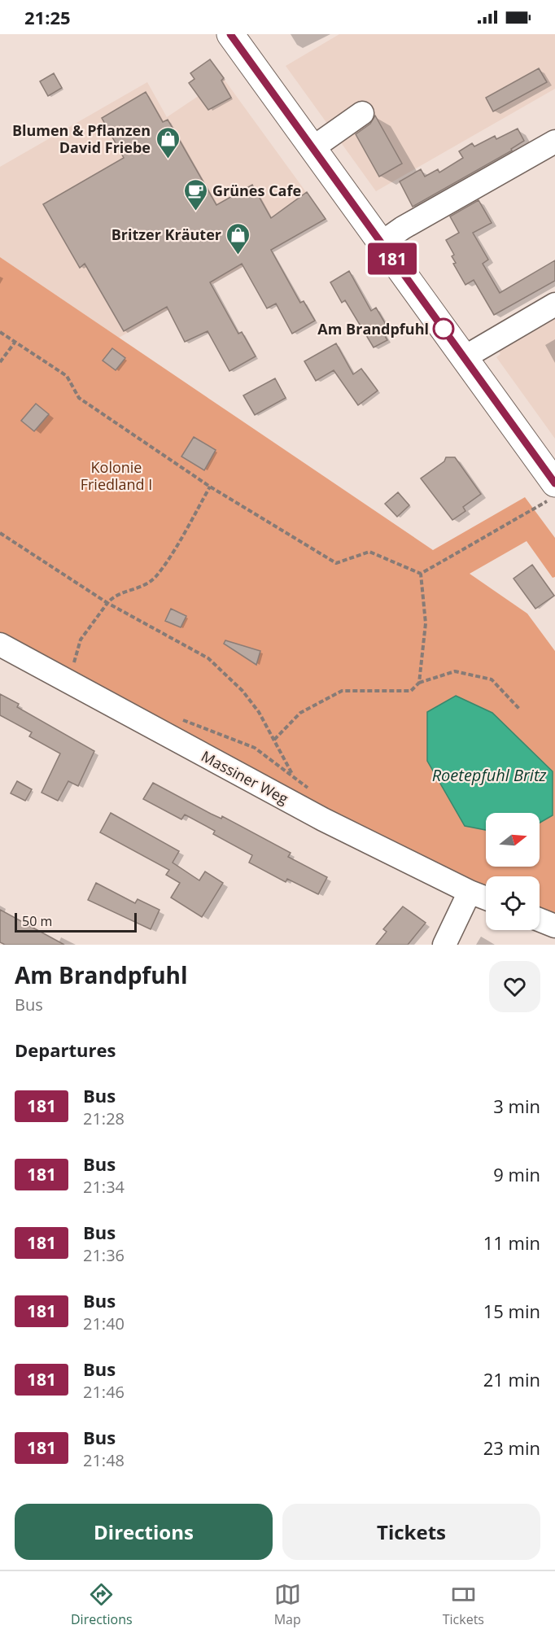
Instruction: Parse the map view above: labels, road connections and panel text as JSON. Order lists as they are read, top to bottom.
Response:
{
  "streets": {
    "street": ["Massiner Weg"]
  },
  "water": ["Roetepfuhl Britz"],
  "parks": ["Kolonie Friedland I"],
  "places": {
    "shop": ["Blumen & Pflanzen David Friebe", "Britzer Kräuter"],
    "cafe": ["Grünes Cafe"],
    "other": ["Am Brandpfuhl"]
  },
  "lines": ["bus line 181"],
  "scale_bar": "50 m",
  "north": "right",
  "page": {
    "status": "21:25",
    "on_map": "181",
    "scale": "50 m",
    "heading": [
      ["Am Brandpfuhl", "Bus"],
      "Departures"
    ],
    "list": [
      {
        "mark": "181",
        "name": "Bus",
        "note": "21:28",
        "value": "3 min"
      },
      {
        "mark": "181",
        "name": "Bus",
        "note": "21:34",
        "value": "9 min"
      },
      {
        "mark": "181",
        "name": "Bus",
        "note": "21:36",
        "value": "11 min"
      },
      {
        "mark": "181",
        "name": "Bus",
        "note": "21:40",
        "value": "15 min"
      },
      {
        "mark": "181",
        "name": "Bus",
        "note": "21:46",
        "value": "21 min"
      },
      {
        "mark": "181",
        "name": "Bus",
        "note": "21:48",
        "value": "23 min"
      }
    ],
    "buttons": ["Directions", "Tickets"],
    "tabs": ["Directions", "Map", "Tickets"]
  }
}
